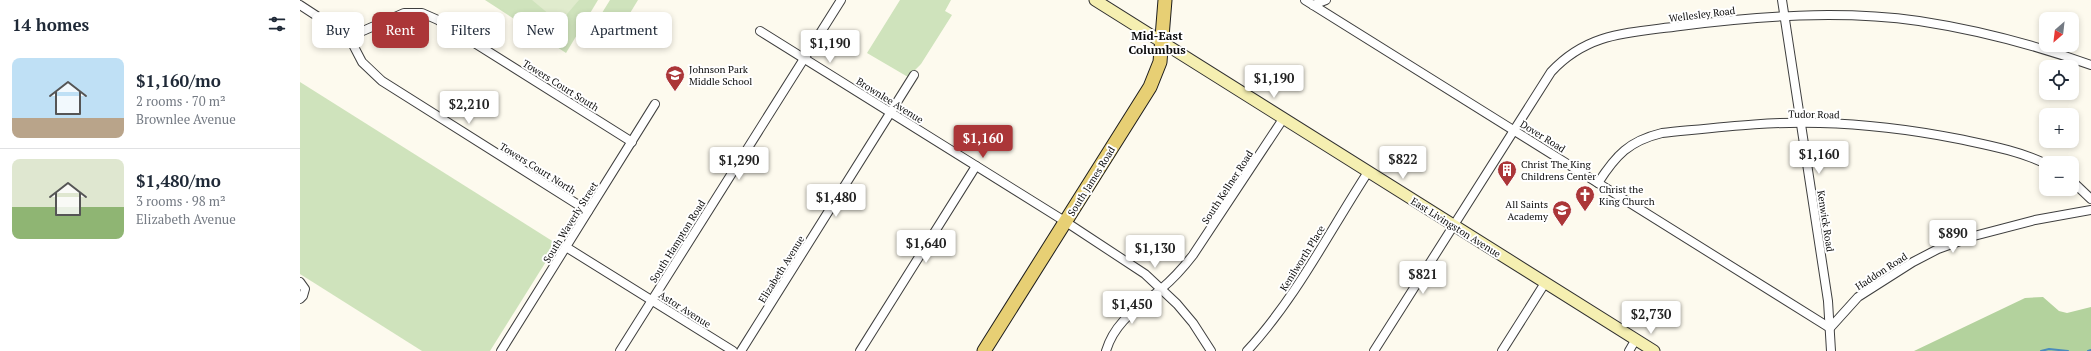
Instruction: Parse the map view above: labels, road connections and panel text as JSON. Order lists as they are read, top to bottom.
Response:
{
  "streets": {
    "main road": ["South James Road", "East Livingston Avenue"],
    "street": [
      "Wellesley Road",
      "Towers Court South",
      "Brownlee Avenue",
      "Tudor Road",
      "Dover Road",
      "Towers Court North",
      "South Kellner Road",
      "Kenwick Road",
      "South Waverly Street",
      "South Hampton Road",
      "Kenilworth Place",
      "Elizabeth Avenue",
      "Haddon Road",
      "Astor Avenue"
    ]
  },
  "crossings": [
    ["Wellesley Road", "Dover Road"],
    ["Wellesley Road", "Kenwick Road"],
    ["Wellesley Road", "East Livingston Avenue"],
    ["Towers Court South", "South Waverly Street"],
    ["Brownlee Avenue", "South James Road"],
    ["Brownlee Avenue", "South Kellner Road"],
    ["Brownlee Avenue", "South Hampton Road"],
    ["Brownlee Avenue", "Elizabeth Avenue"],
    ["Tudor Road", "Dover Road"],
    ["Tudor Road", "Kenwick Road"],
    ["Dover Road", "Kenwick Road"],
    ["Dover Road", "Haddon Road"],
    ["Towers Court North", "South Waverly Street"],
    ["South James Road", "East Livingston Avenue"],
    ["South Kellner Road", "East Livingston Avenue"],
    ["Kenwick Road", "Haddon Road"],
    ["South Waverly Street", "Astor Avenue"],
    ["East Livingston Avenue", "Kenilworth Place"],
    ["South Hampton Road", "Astor Avenue"]
  ],
  "districts": ["Mid-East Columbus"],
  "places": {
    "school or university": ["Johnson Park Middle School", "All Saints Academy"],
    "building": ["Christ The King Childrens Center"],
    "church": ["Christ the King Church"]
  },
  "north": "bottom left",
  "page": {
    "heading": "14 homes",
    "map_buttons": ["+", "−"],
    "chip": [
      "Buy",
      "Rent",
      "Filters",
      "New",
      "Apartment"
    ],
    "price": [
      "$1,190",
      "$1,190",
      "$2,210",
      "$1,160",
      "$1,160",
      "$822",
      "$1,290",
      "$1,480",
      "$890",
      "$1,640",
      "$1,130",
      "$821",
      "$1,450",
      "$2,730"
    ],
    "list": [
      {
        "name": "$1,160/mo",
        "note": "2 rooms · 70 m² · Brownlee Avenue"
      },
      {
        "name": "$1,480/mo",
        "note": "3 rooms · 98 m² · Elizabeth Avenue"
      }
    ]
  }
}
